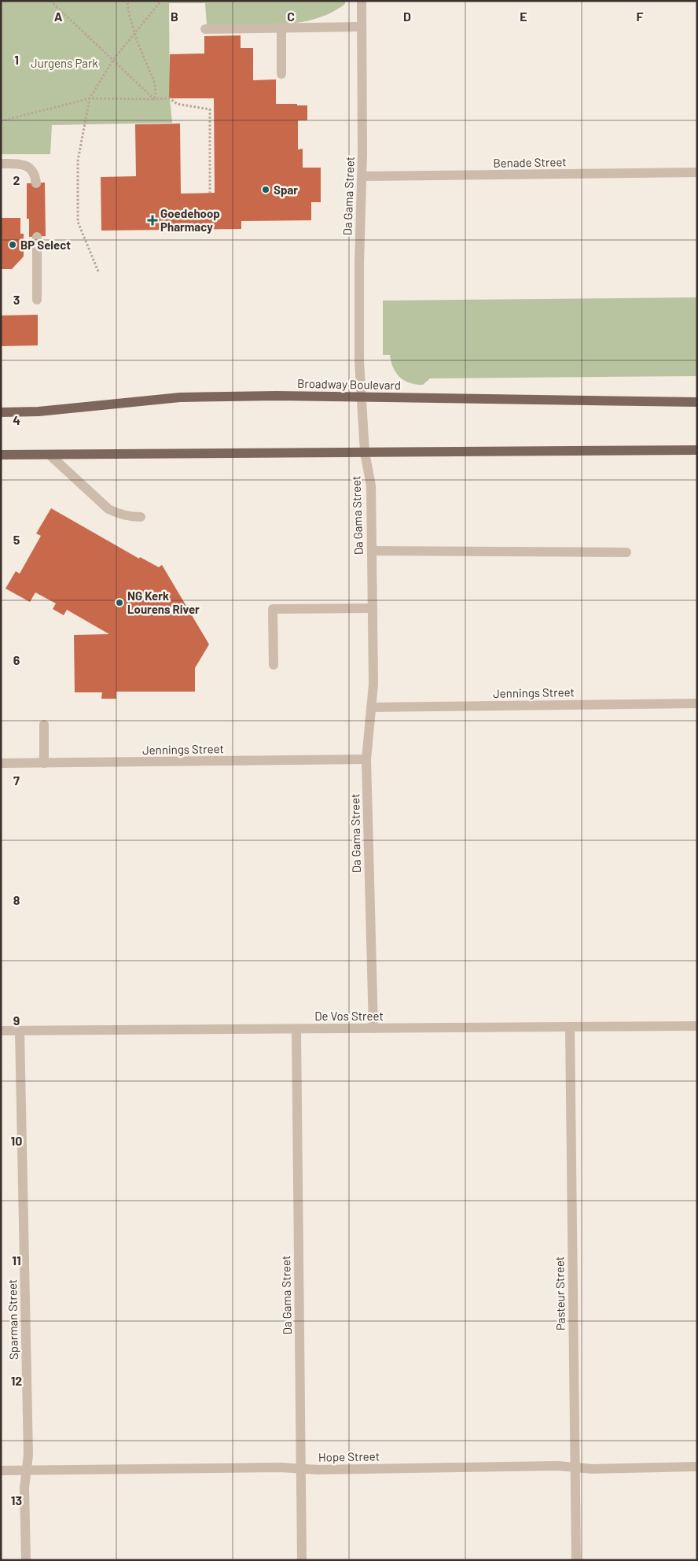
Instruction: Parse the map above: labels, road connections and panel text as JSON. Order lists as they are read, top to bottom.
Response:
{
  "streets": {
    "main road": ["Broadway Boulevard"],
    "street": [
      "Benade Street",
      "Da Gama Street",
      "Jennings Street",
      "De Vos Street",
      "Pasteur Street",
      "Sparman Street",
      "Hope Street"
    ]
  },
  "crossings": [
    ["Benade Street", "Da Gama Street"],
    ["Da Gama Street", "Broadway Boulevard"],
    ["Da Gama Street", "Jennings Street"],
    ["Da Gama Street", "De Vos Street"],
    ["Da Gama Street", "Hope Street"],
    ["De Vos Street", "Pasteur Street"],
    ["De Vos Street", "Sparman Street"],
    ["Pasteur Street", "Hope Street"],
    ["Sparman Street", "Hope Street"]
  ],
  "parks": ["Jurgens Park"],
  "places": {
    "other": ["Spar", "BP Select", "NG Kerk Lourens River"],
    "health": ["Goedehoop Pharmacy"]
  },
  "grid": {
    "columns": [
      "A",
      "B",
      "C",
      "D",
      "E",
      "F"
    ],
    "rows": [
      "1",
      "2",
      "3",
      "4",
      "5",
      "6",
      "7",
      "8",
      "9",
      "10",
      "11",
      "12",
      "13"
    ]
  }
}
